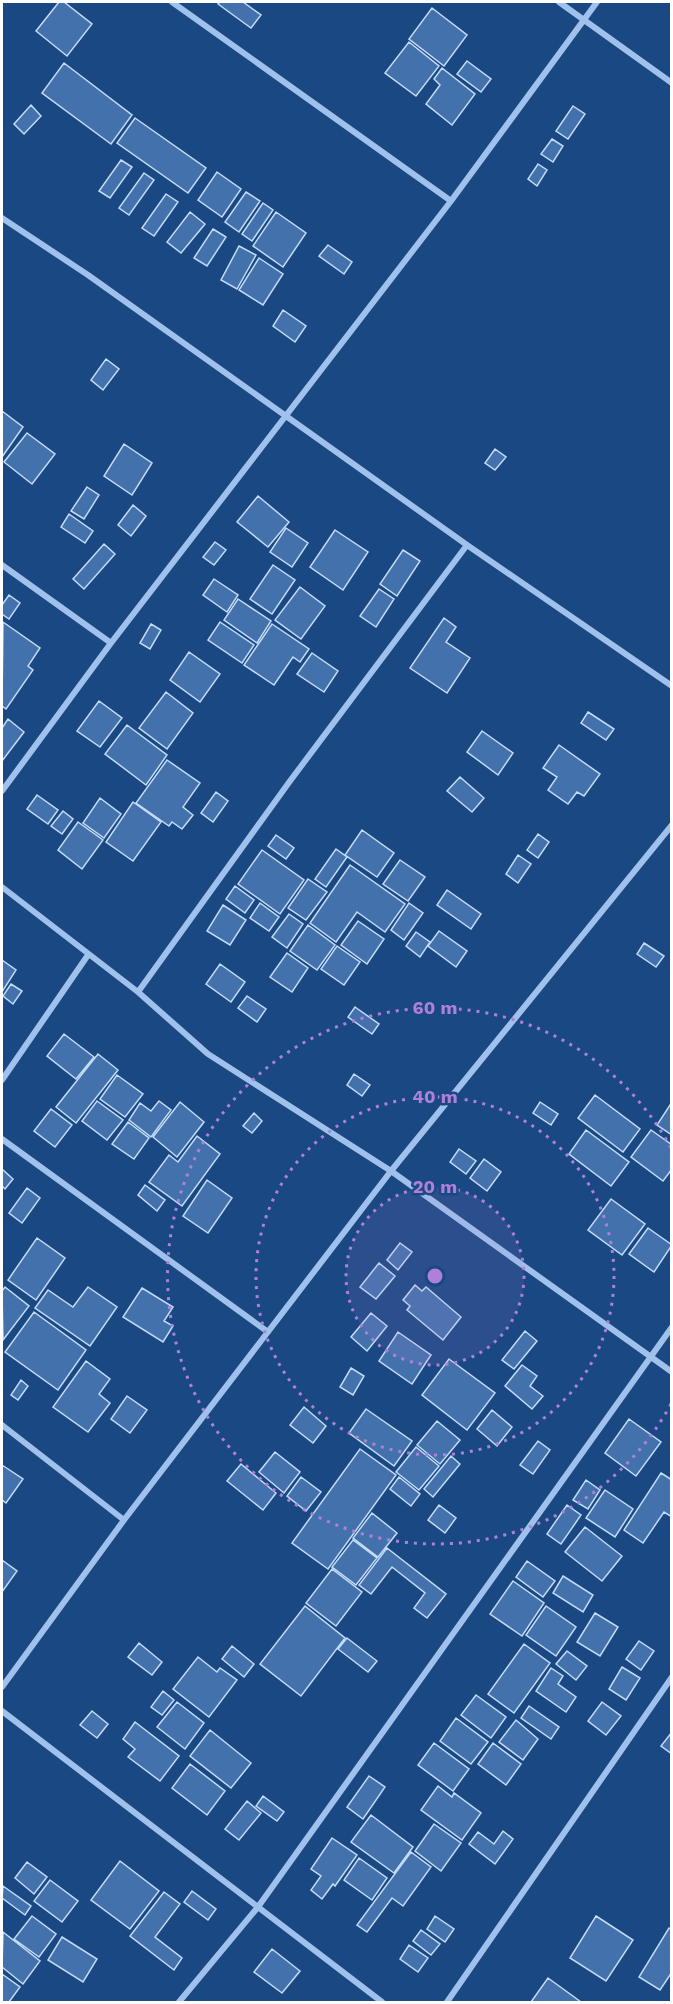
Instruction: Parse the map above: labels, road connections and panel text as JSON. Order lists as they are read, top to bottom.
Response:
{
  "rings": ["60 m", "40 m", "20 m"]
}
